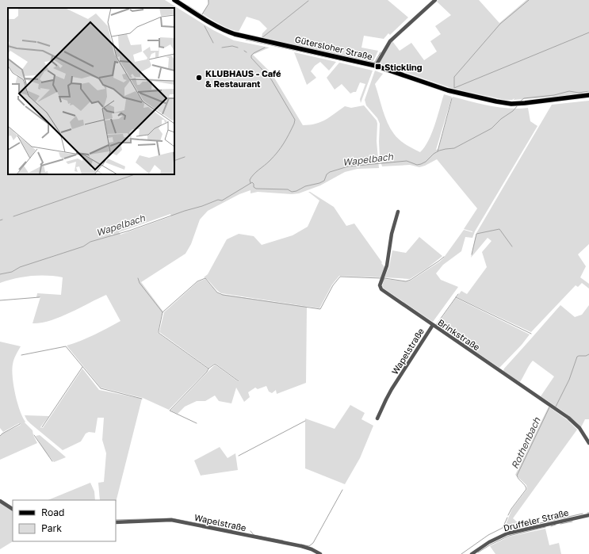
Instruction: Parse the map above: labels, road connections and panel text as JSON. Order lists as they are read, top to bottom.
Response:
{
  "streets": {
    "main road": ["Gütersloher Straße"],
    "street": ["Brinkstraße", "Wapelstraße", "Druffeler Straße"]
  },
  "crossings": [
    ["Brinkstraße", "Wapelstraße"]
  ],
  "water": ["Wapelbach", "Rothenbach"],
  "places": {
    "transit": ["Stickling"],
    "other": ["KLUBHAUS - Café & Restaurant"]
  },
  "legend": ["Road", "Park"]
}
